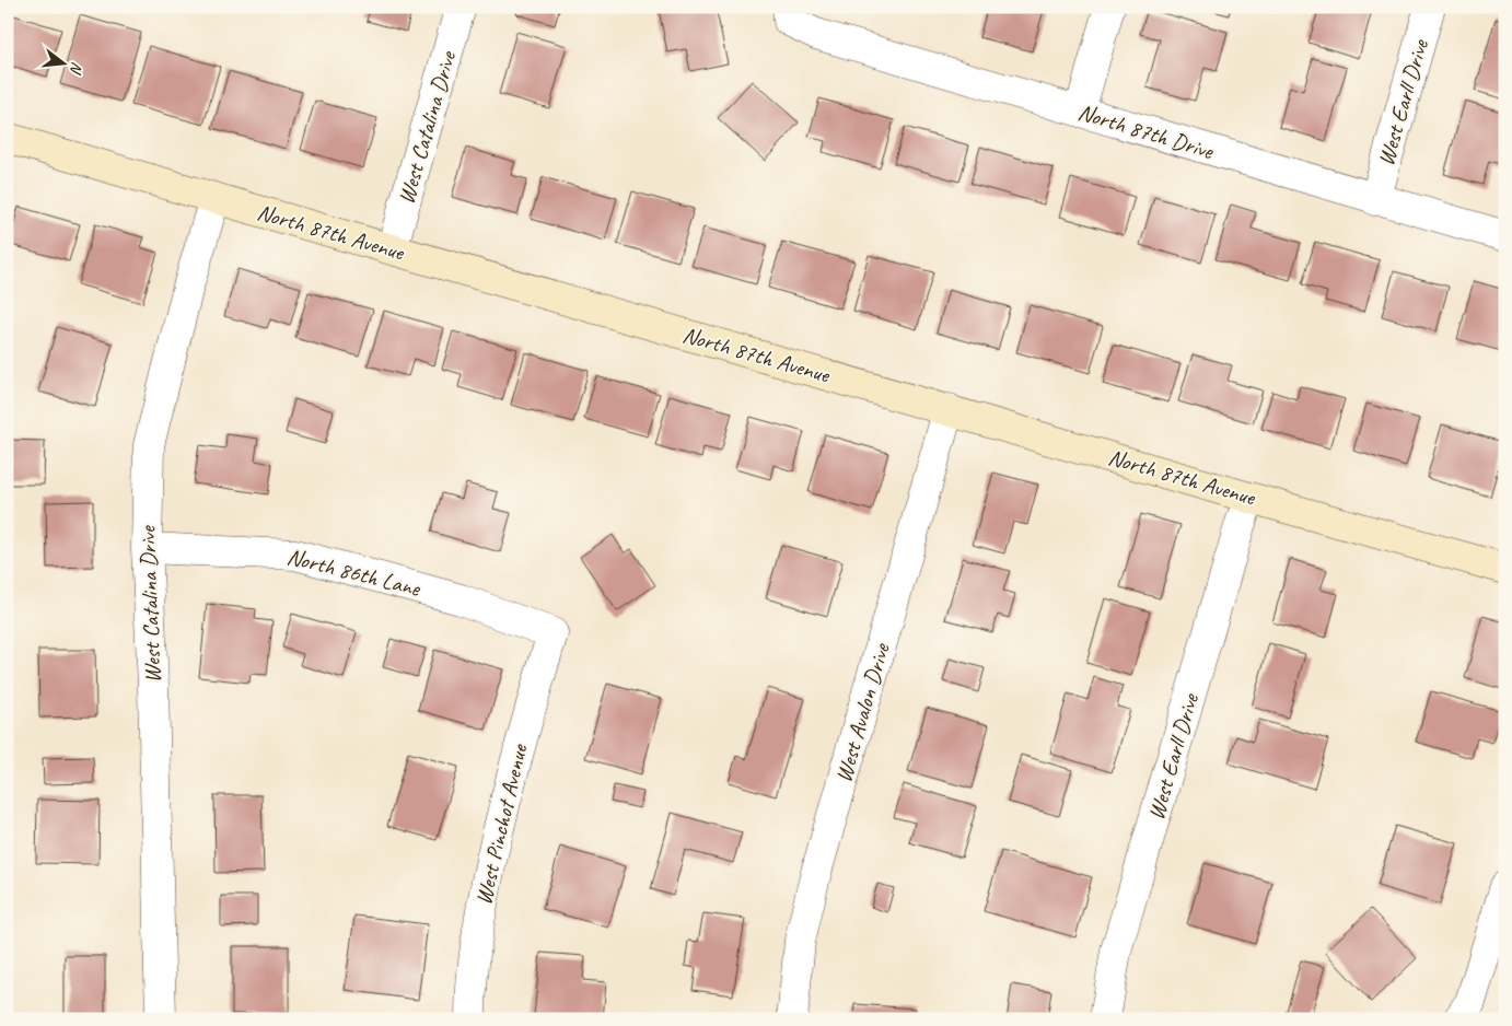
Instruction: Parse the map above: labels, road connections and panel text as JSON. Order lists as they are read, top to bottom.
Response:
{
  "streets": {
    "street": [
      "West Earll Drive",
      "West Catalina Drive",
      "North 87th Drive",
      "North 87th Avenue",
      "North 86th Lane",
      "West Avalon Drive",
      "West Pinchot Avenue"
    ]
  },
  "crossings": [
    ["West Earll Drive", "North 87th Drive"],
    ["West Earll Drive", "North 87th Avenue"],
    ["West Catalina Drive", "North 87th Avenue"],
    ["West Catalina Drive", "North 86th Lane"],
    ["North 87th Avenue", "West Avalon Drive"],
    ["North 86th Lane", "West Pinchot Avenue"]
  ],
  "north": "right"
}
